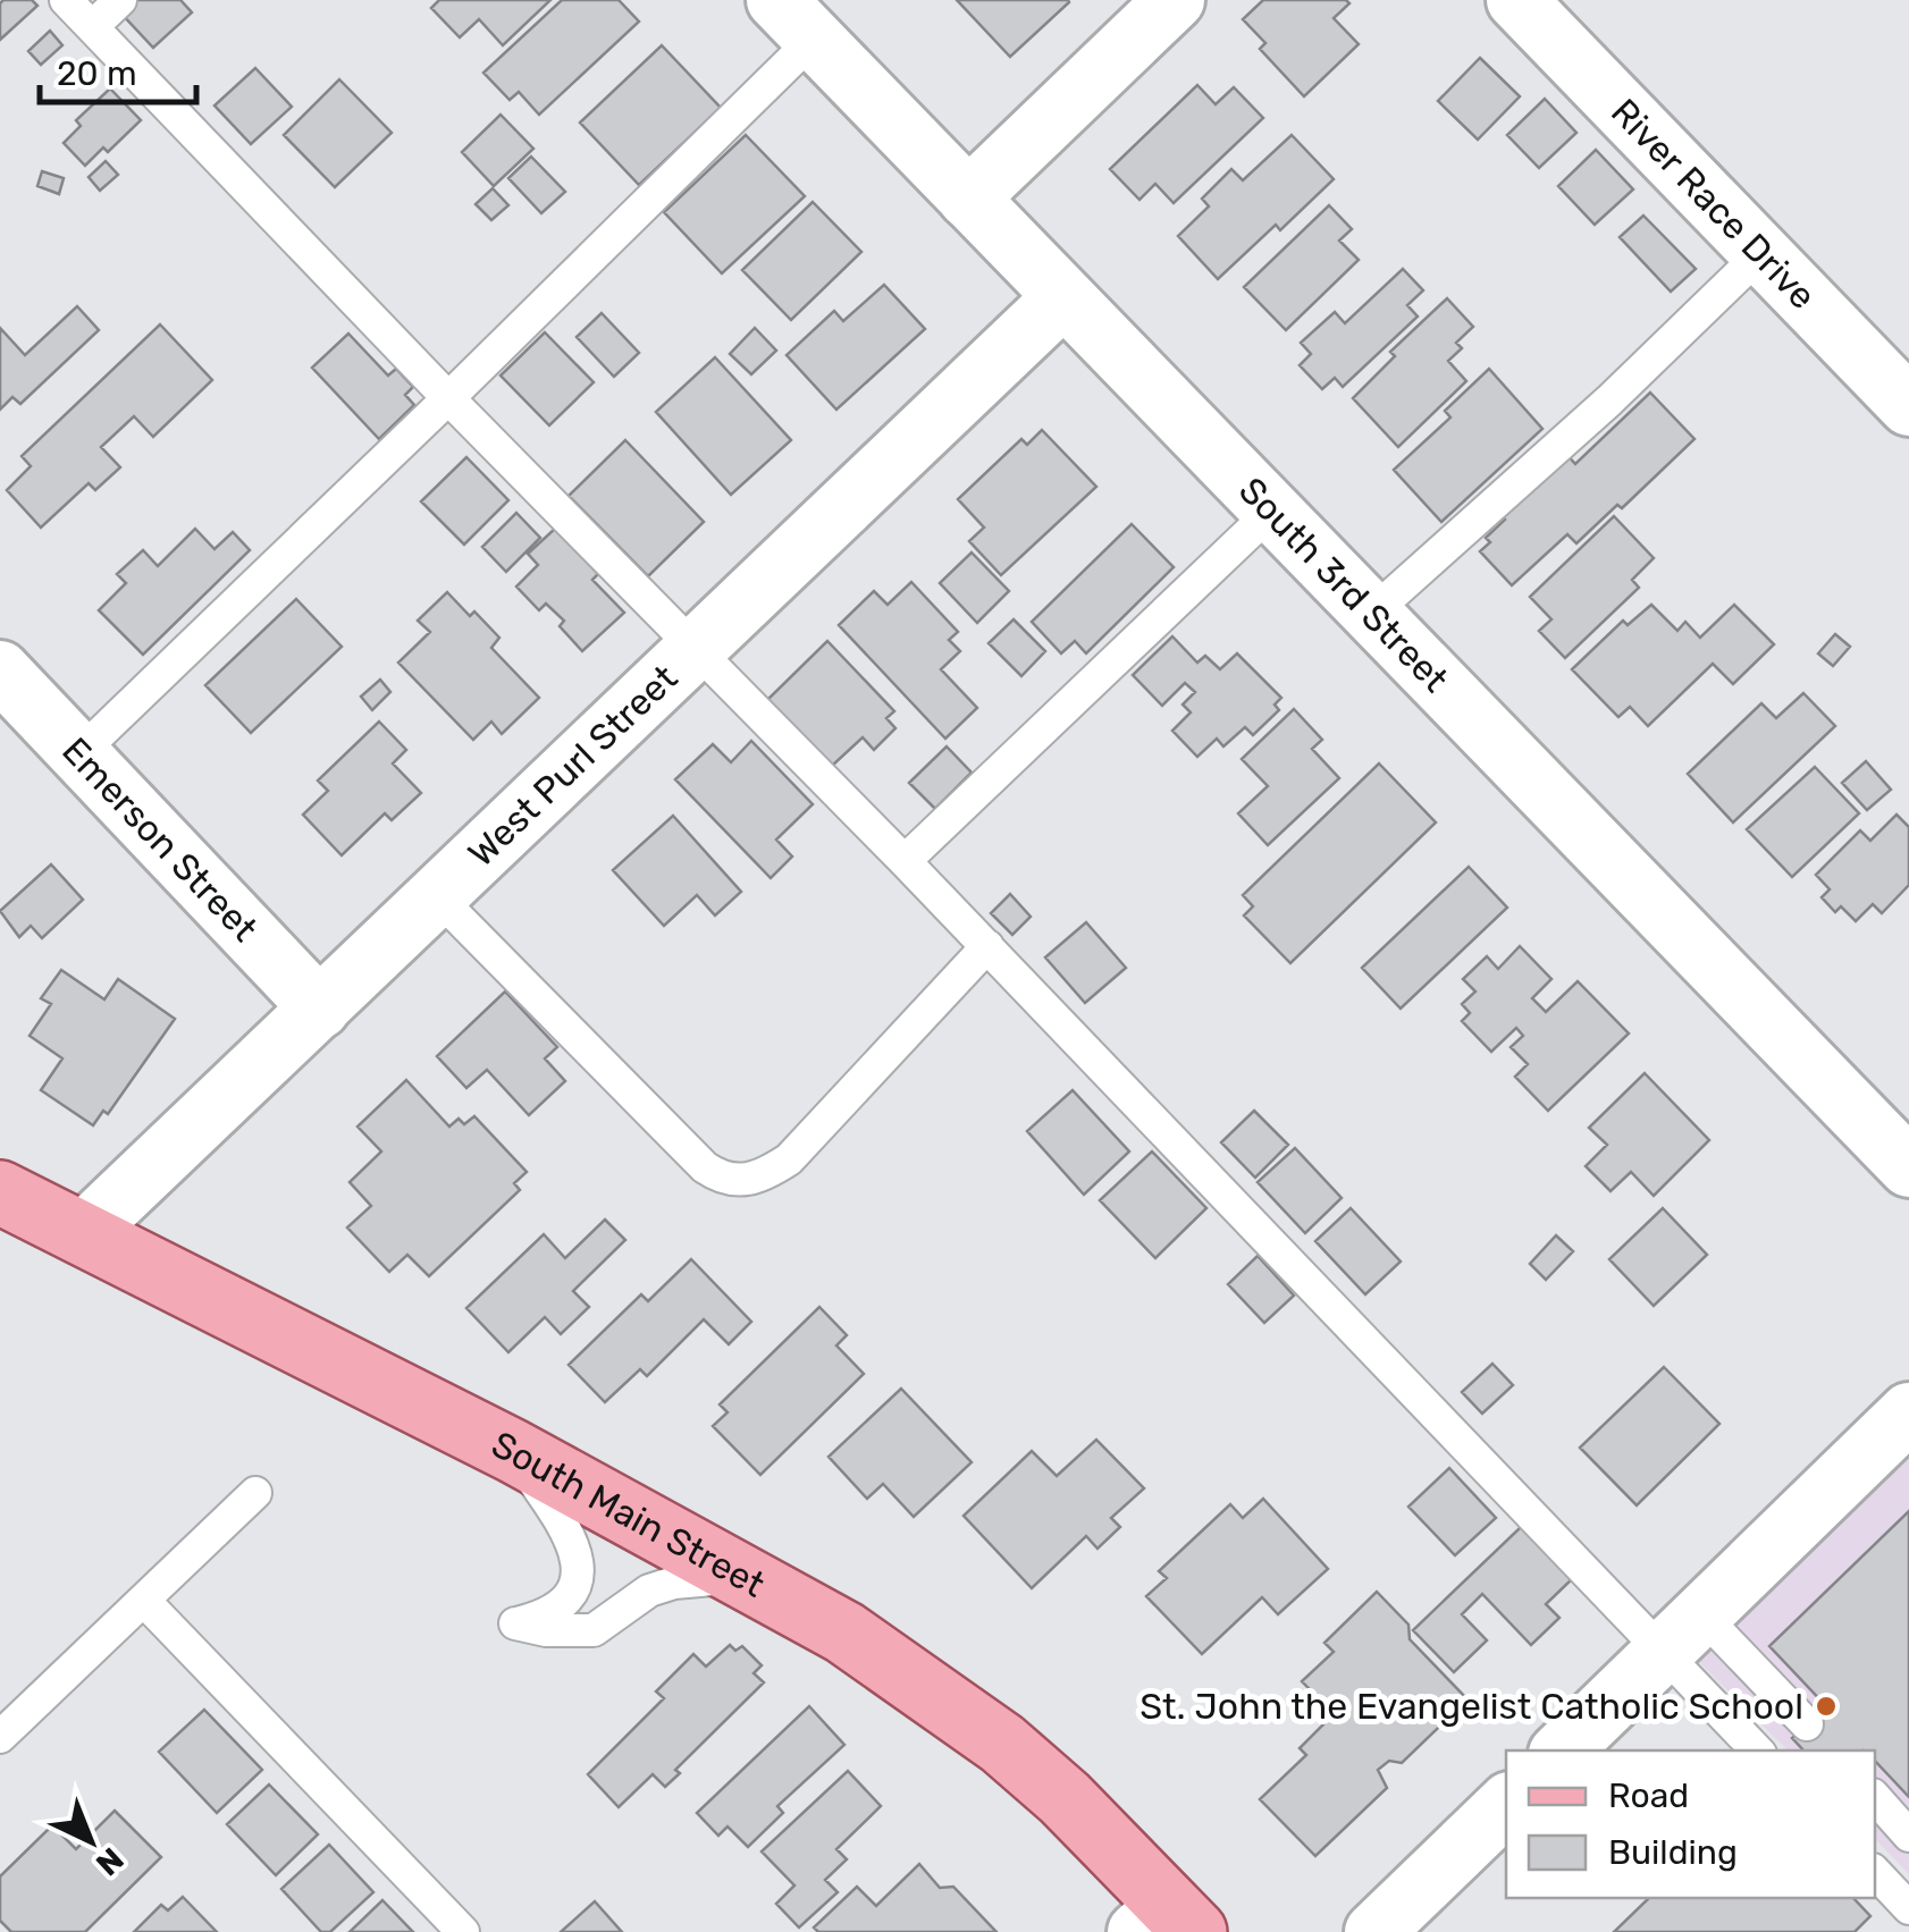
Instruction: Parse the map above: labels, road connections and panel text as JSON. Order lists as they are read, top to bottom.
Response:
{
  "streets": {
    "main road": ["South Main Street"],
    "street": [
      "River Race Drive",
      "South 3rd Street",
      "West Purl Street",
      "Emerson Street"
    ]
  },
  "crossings": [
    ["South 3rd Street", "West Purl Street"],
    ["West Purl Street", "Emerson Street"],
    ["West Purl Street", "South Main Street"]
  ],
  "places": ["St. John the Evangelist Catholic School"],
  "legend": ["Road", "Building"],
  "scale_bar": "20 m",
  "north": "bottom right"
}
